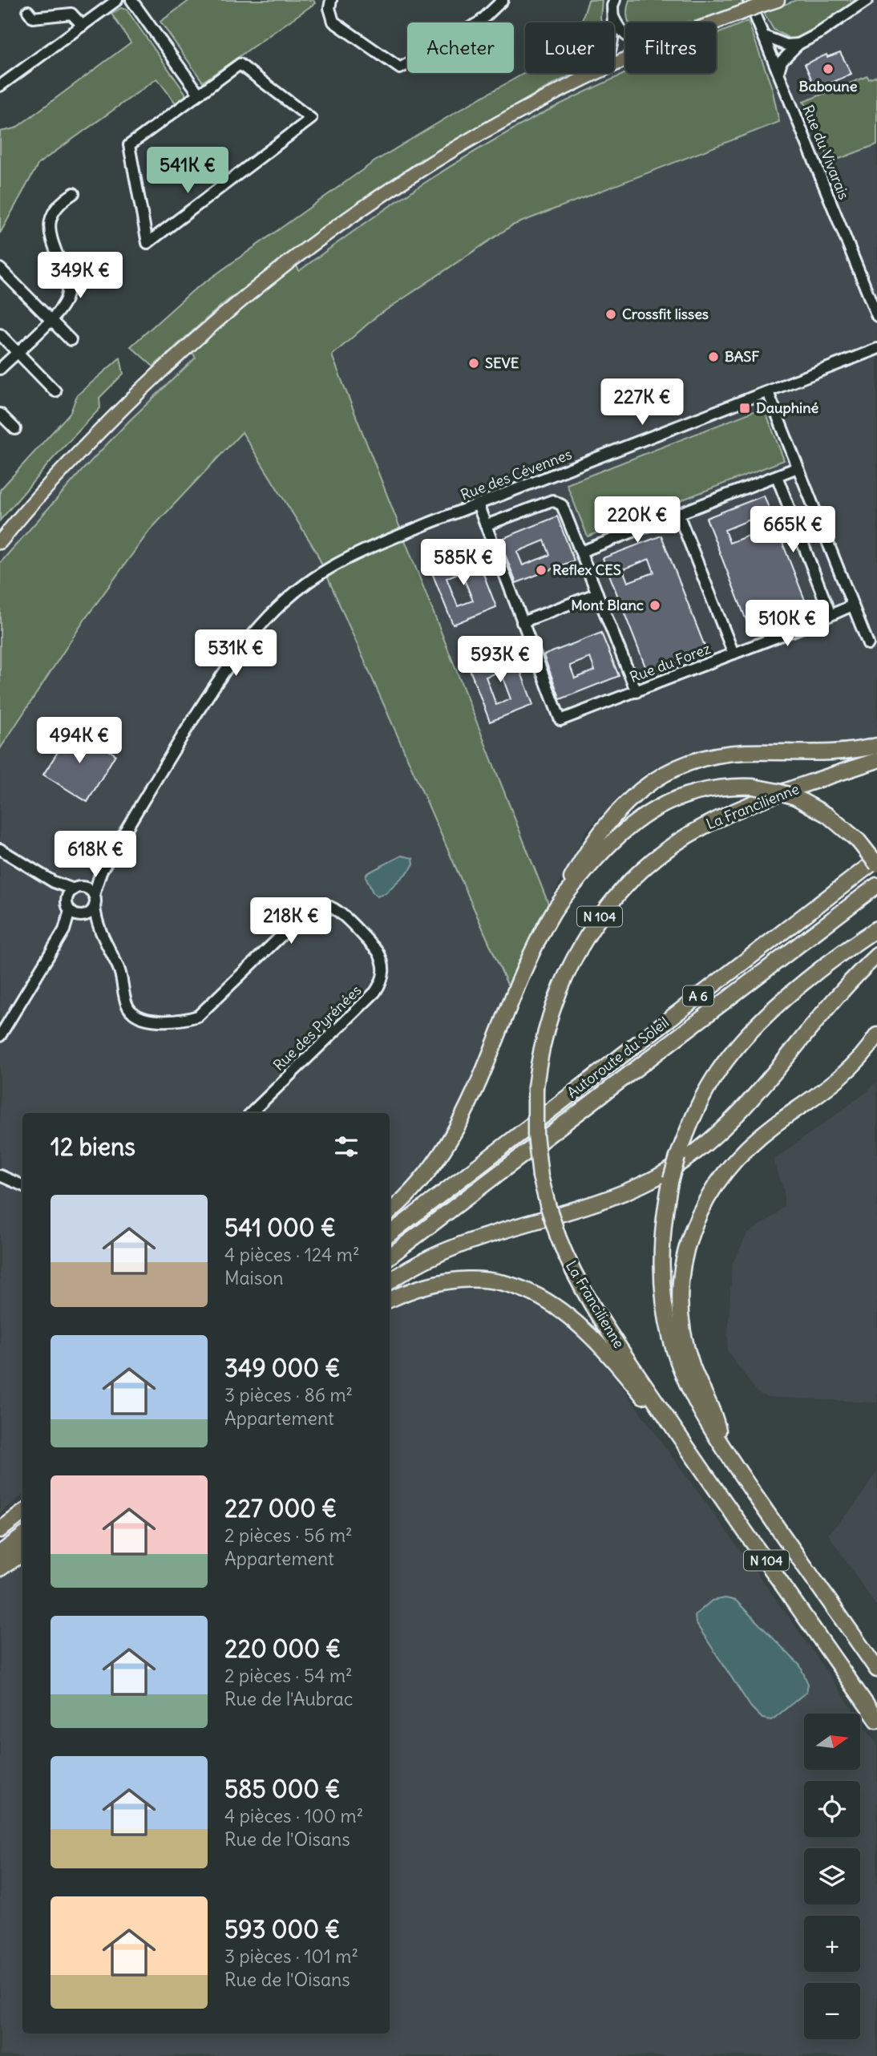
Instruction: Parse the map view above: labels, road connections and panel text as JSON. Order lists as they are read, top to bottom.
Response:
{
  "streets": {
    "highway": [
      "La Francilienne",
      "N 104",
      "A 6",
      "Autoroute du Soleil"
    ],
    "street": [
      "Rue du Vivarais",
      "Rue des Cévennes",
      "Rue du Forez",
      "Rue des Pyrénées"
    ]
  },
  "places": {
    "other": [
      "Baboune",
      "Crossfit lisses",
      "BASF",
      "SEVE",
      "Reflex CES",
      "Mont Blanc"
    ],
    "transit": ["Dauphiné"]
  },
  "north": "right",
  "page": {
    "chip": ["Acheter", "Louer", "Filtres"],
    "price": [
      "541K €",
      "349K €",
      "227K €",
      "220K €",
      "665K €",
      "585K €",
      "510K €",
      "531K €",
      "593K €",
      "494K €",
      "618K €",
      "218K €"
    ],
    "heading": "12 biens",
    "list": [
      {
        "name": "541 000 €",
        "note": "4 pièces · 124 m² · Maison"
      },
      {
        "name": "349 000 €",
        "note": "3 pièces · 86 m² · Appartement"
      },
      {
        "name": "227 000 €",
        "note": "2 pièces · 56 m² · Appartement"
      },
      {
        "name": "220 000 €",
        "note": "2 pièces · 54 m² · Rue de l'Aubrac"
      },
      {
        "name": "585 000 €",
        "note": "4 pièces · 100 m² · Rue de l'Oisans"
      },
      {
        "name": "593 000 €",
        "note": "3 pièces · 101 m² · Rue de l'Oisans"
      }
    ],
    "map_buttons": ["+", "−"]
  }
}
